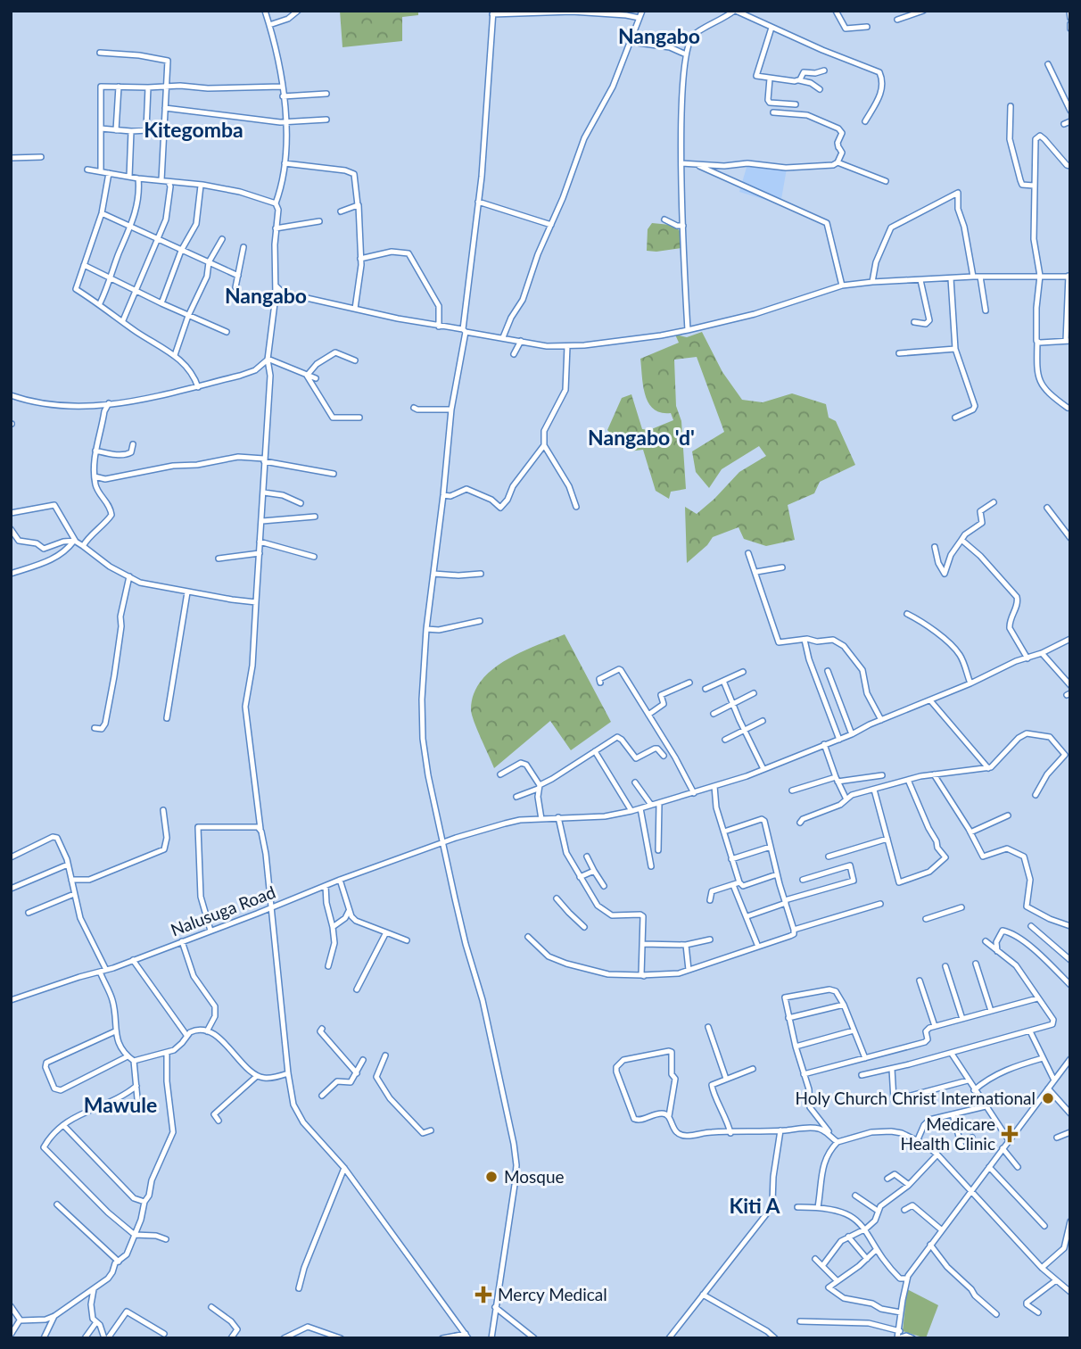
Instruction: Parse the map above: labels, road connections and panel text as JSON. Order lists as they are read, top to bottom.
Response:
{
  "streets": {
    "street": ["Nalusuga Road"]
  },
  "districts": [
    "Nangabo",
    "Kitegomba",
    "Nangabo",
    "Nangabo 'd'",
    "Mawule",
    "Kiti A"
  ],
  "places": {
    "other": ["Holy Church Christ International", "Mosque"],
    "health": ["Medicare Health Clinic", "Mercy Medical"]
  }
}
